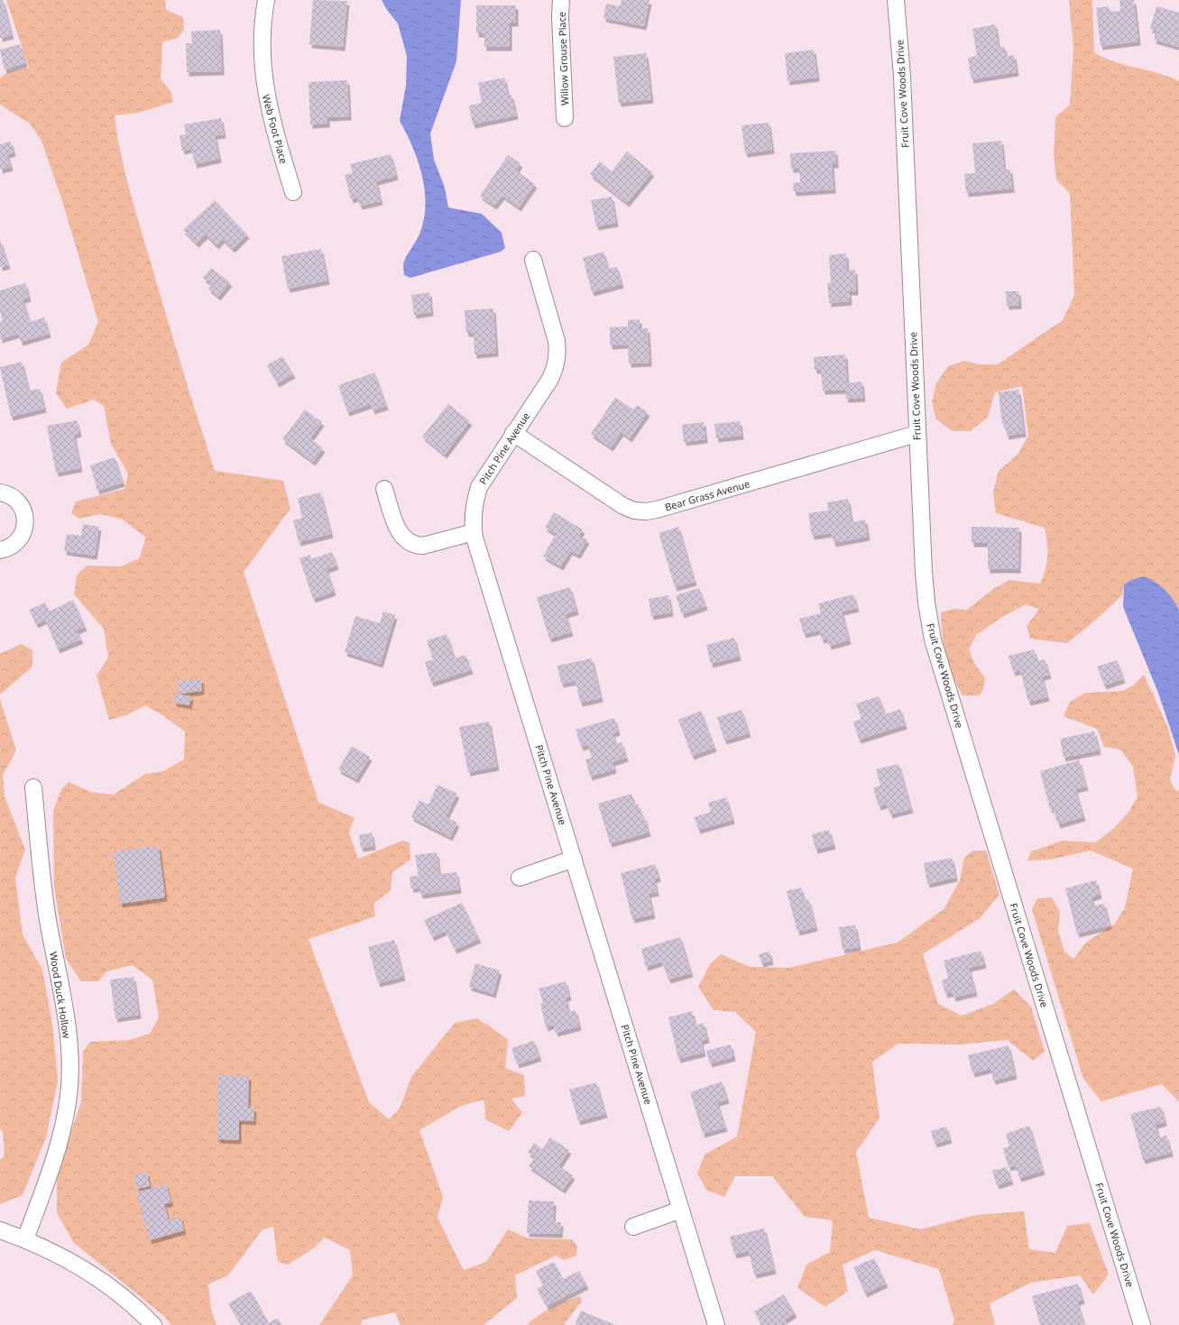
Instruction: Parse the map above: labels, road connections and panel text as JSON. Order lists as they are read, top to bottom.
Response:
{
  "streets": {
    "street": [
      "Willow Grouse Place",
      "Fruit Cove Woods Drive",
      "Web Foot Place",
      "Pitch Pine Avenue",
      "Bear Grass Avenue",
      "Wood Duck Hollow"
    ]
  },
  "crossings": [
    ["Fruit Cove Woods Drive", "Bear Grass Avenue"],
    ["Pitch Pine Avenue", "Bear Grass Avenue"]
  ]
}
